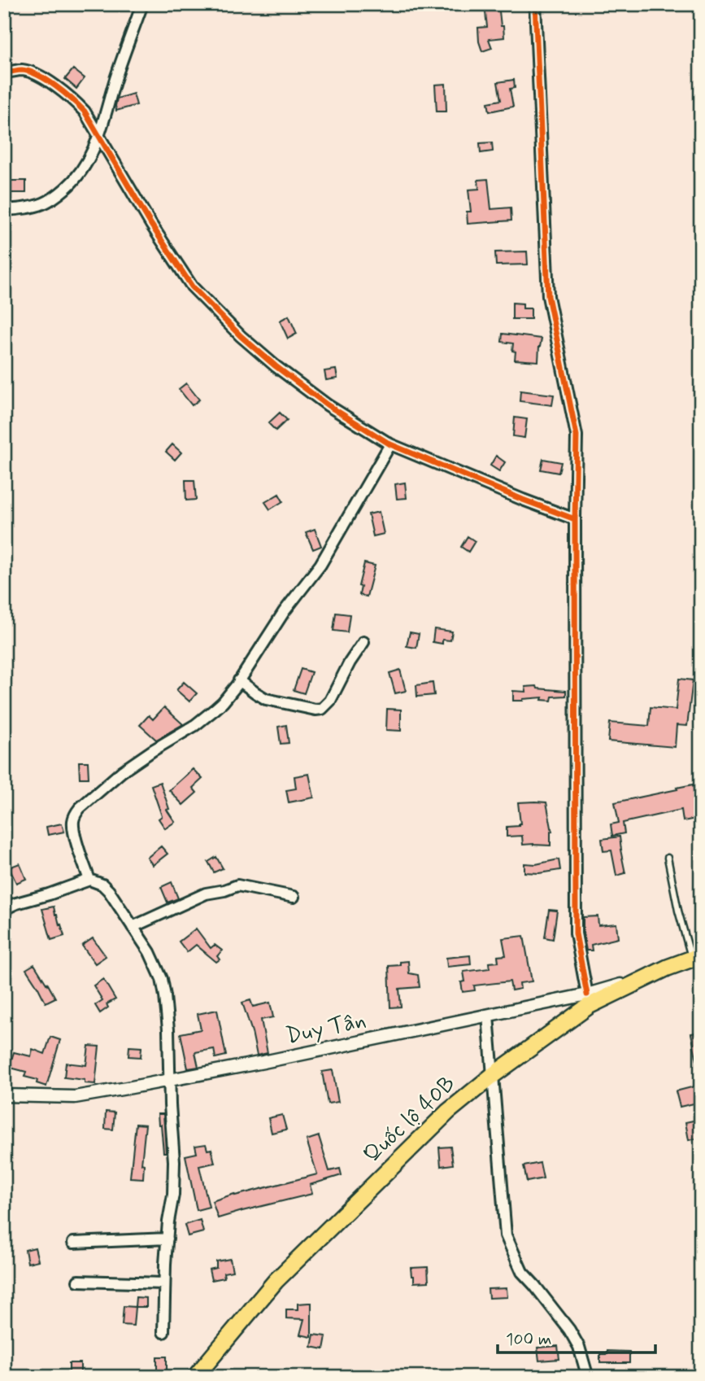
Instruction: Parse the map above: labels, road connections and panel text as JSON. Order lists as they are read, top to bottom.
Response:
{
  "streets": {
    "highway": ["Quốc lộ 40B"],
    "street": ["Duy Tân"]
  },
  "crossings": [
    ["Duy Tân", "Quốc lộ 40B"]
  ],
  "scale_bar": "100 m"
}
